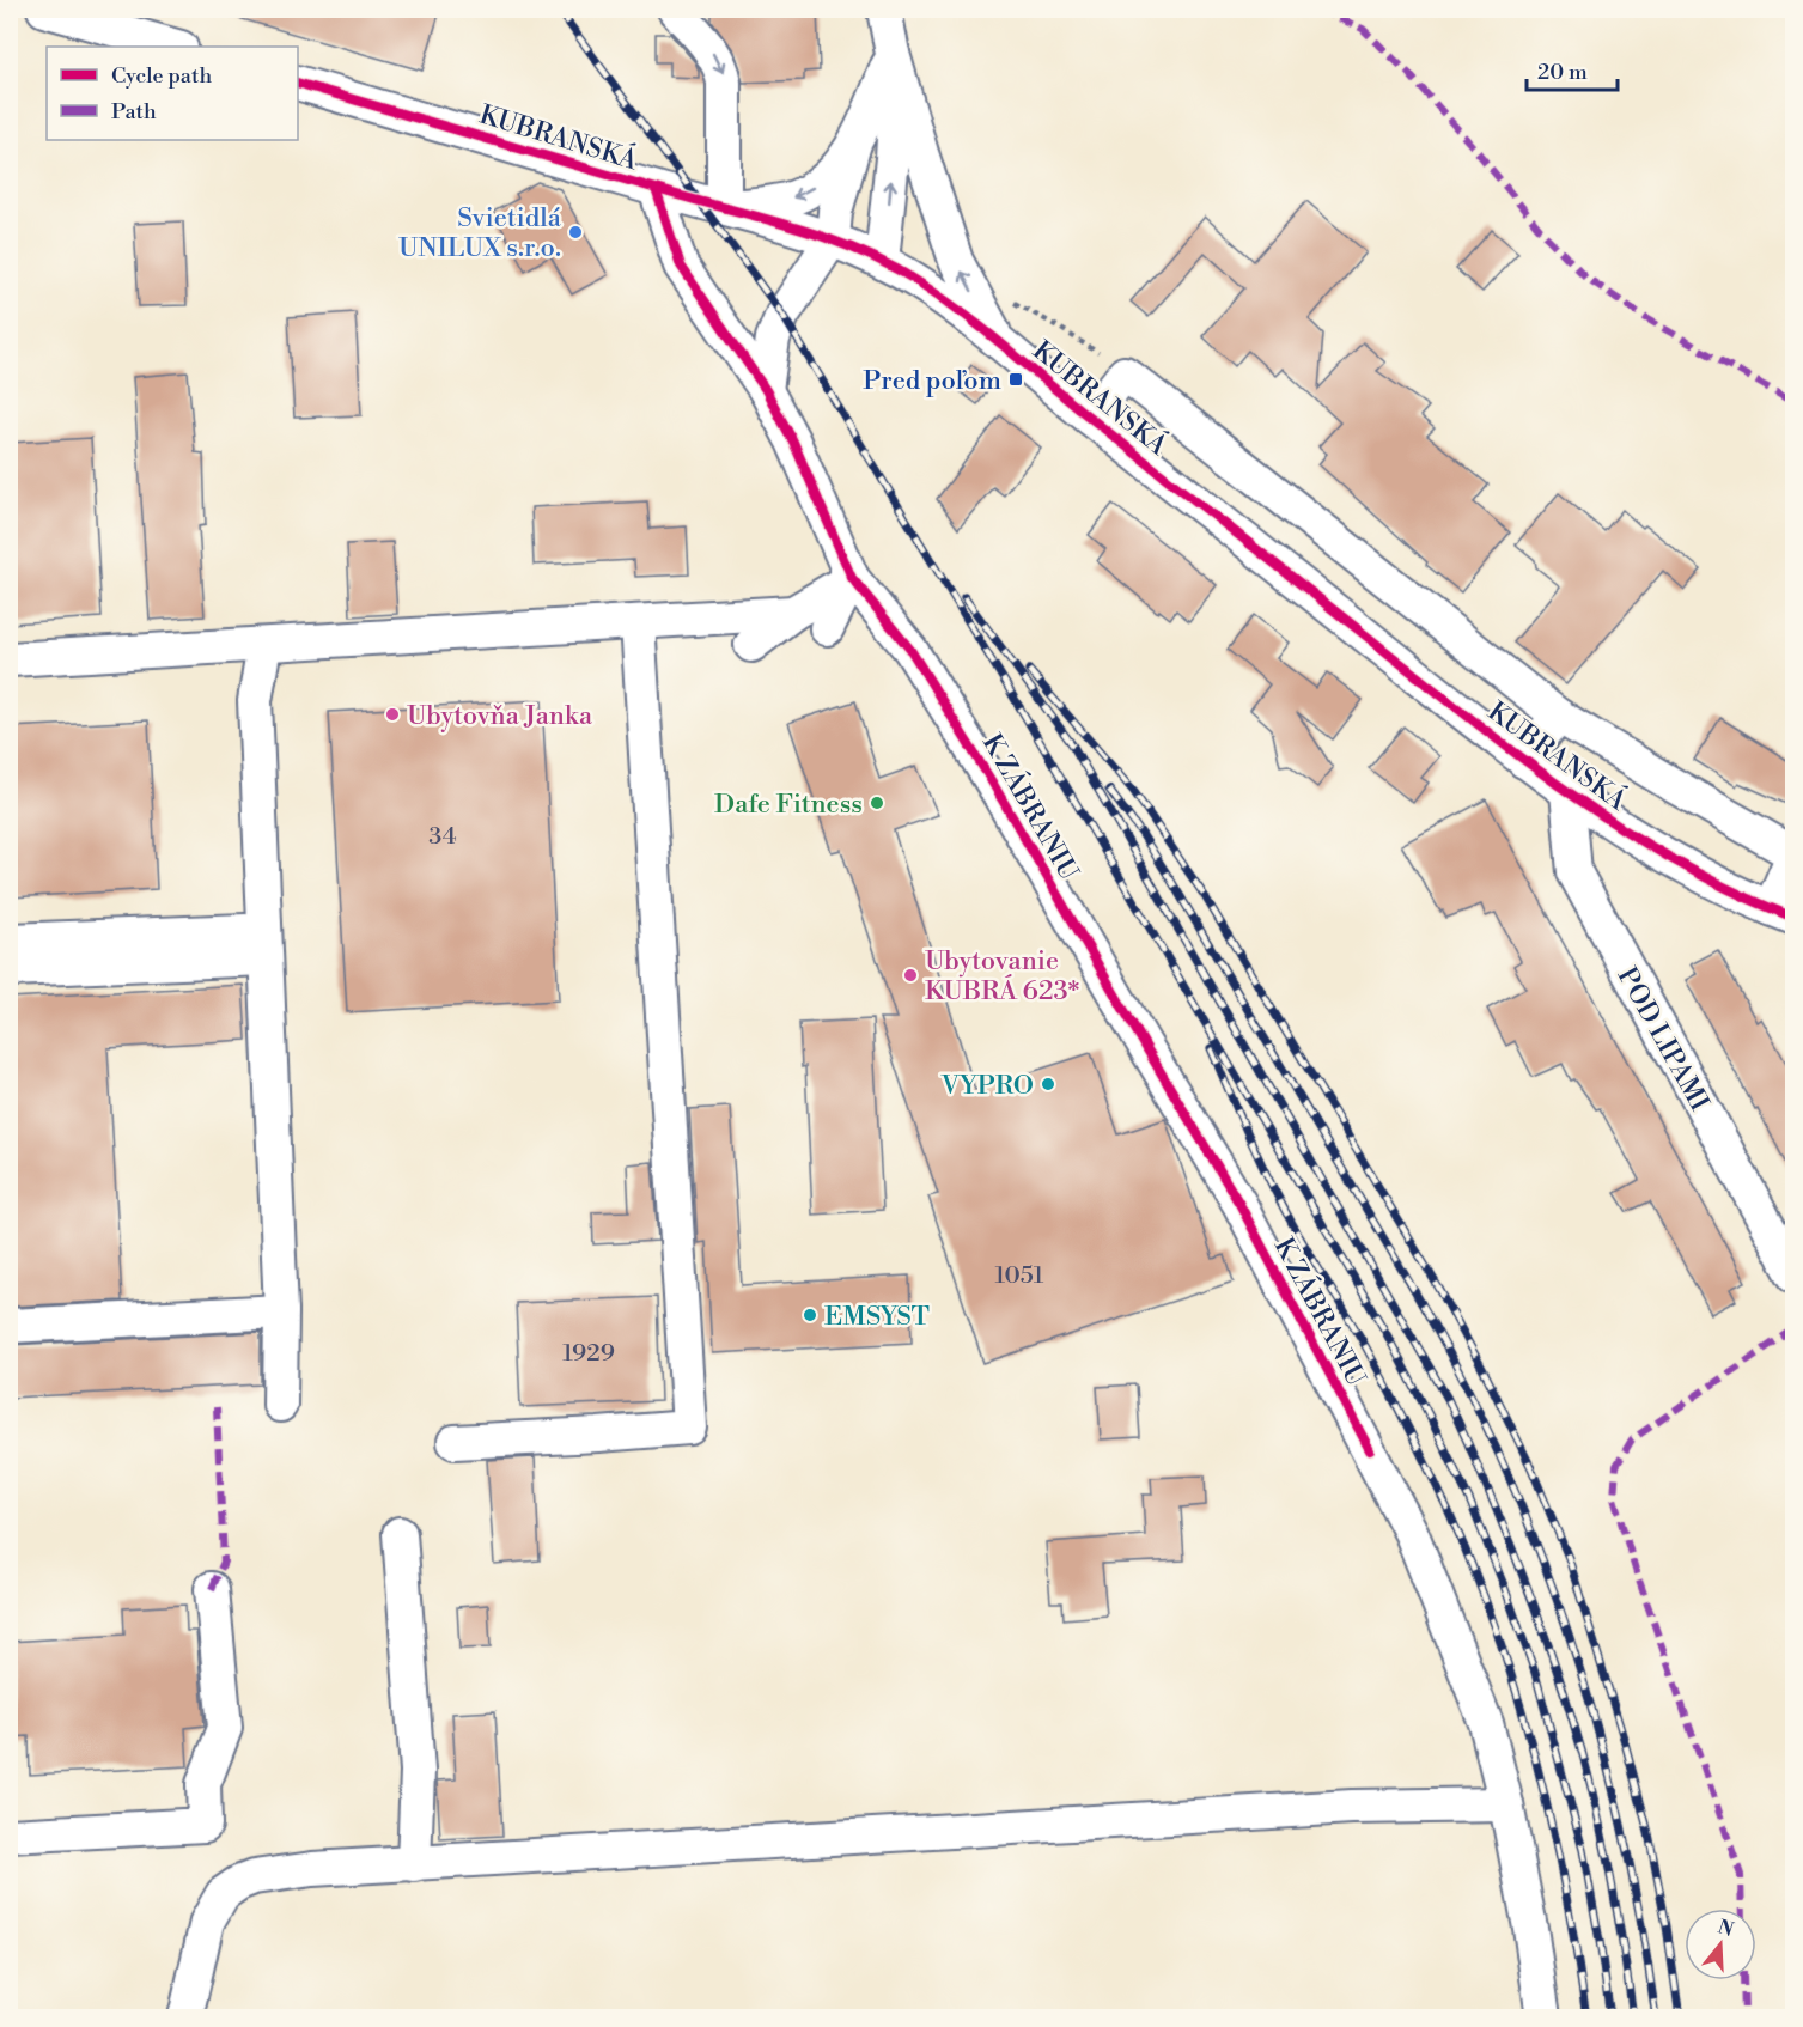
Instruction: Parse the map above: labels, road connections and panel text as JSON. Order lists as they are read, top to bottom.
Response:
{
  "streets": {
    "street": ["KUBRANSKÁ", "K ZÁBRANIU", "POD LIPAMI"]
  },
  "crossings": [
    ["KUBRANSKÁ", "K ZÁBRANIU"],
    ["KUBRANSKÁ", "POD LIPAMI"]
  ],
  "places": {
    "other": [
      "Svietidlá UNILUX s.r.o.",
      "Ubytovňa Janka",
      "Dafe Fitness",
      "Ubytovanie KUBRÁ 623*",
      "VYPRO",
      "EMSYST"
    ],
    "transit": ["Pred poľom"]
  },
  "house_numbers": ["34", "1051", "1929"],
  "legend": ["Cycle path", "Path"],
  "scale_bar": "20 m",
  "north": "top"
}
